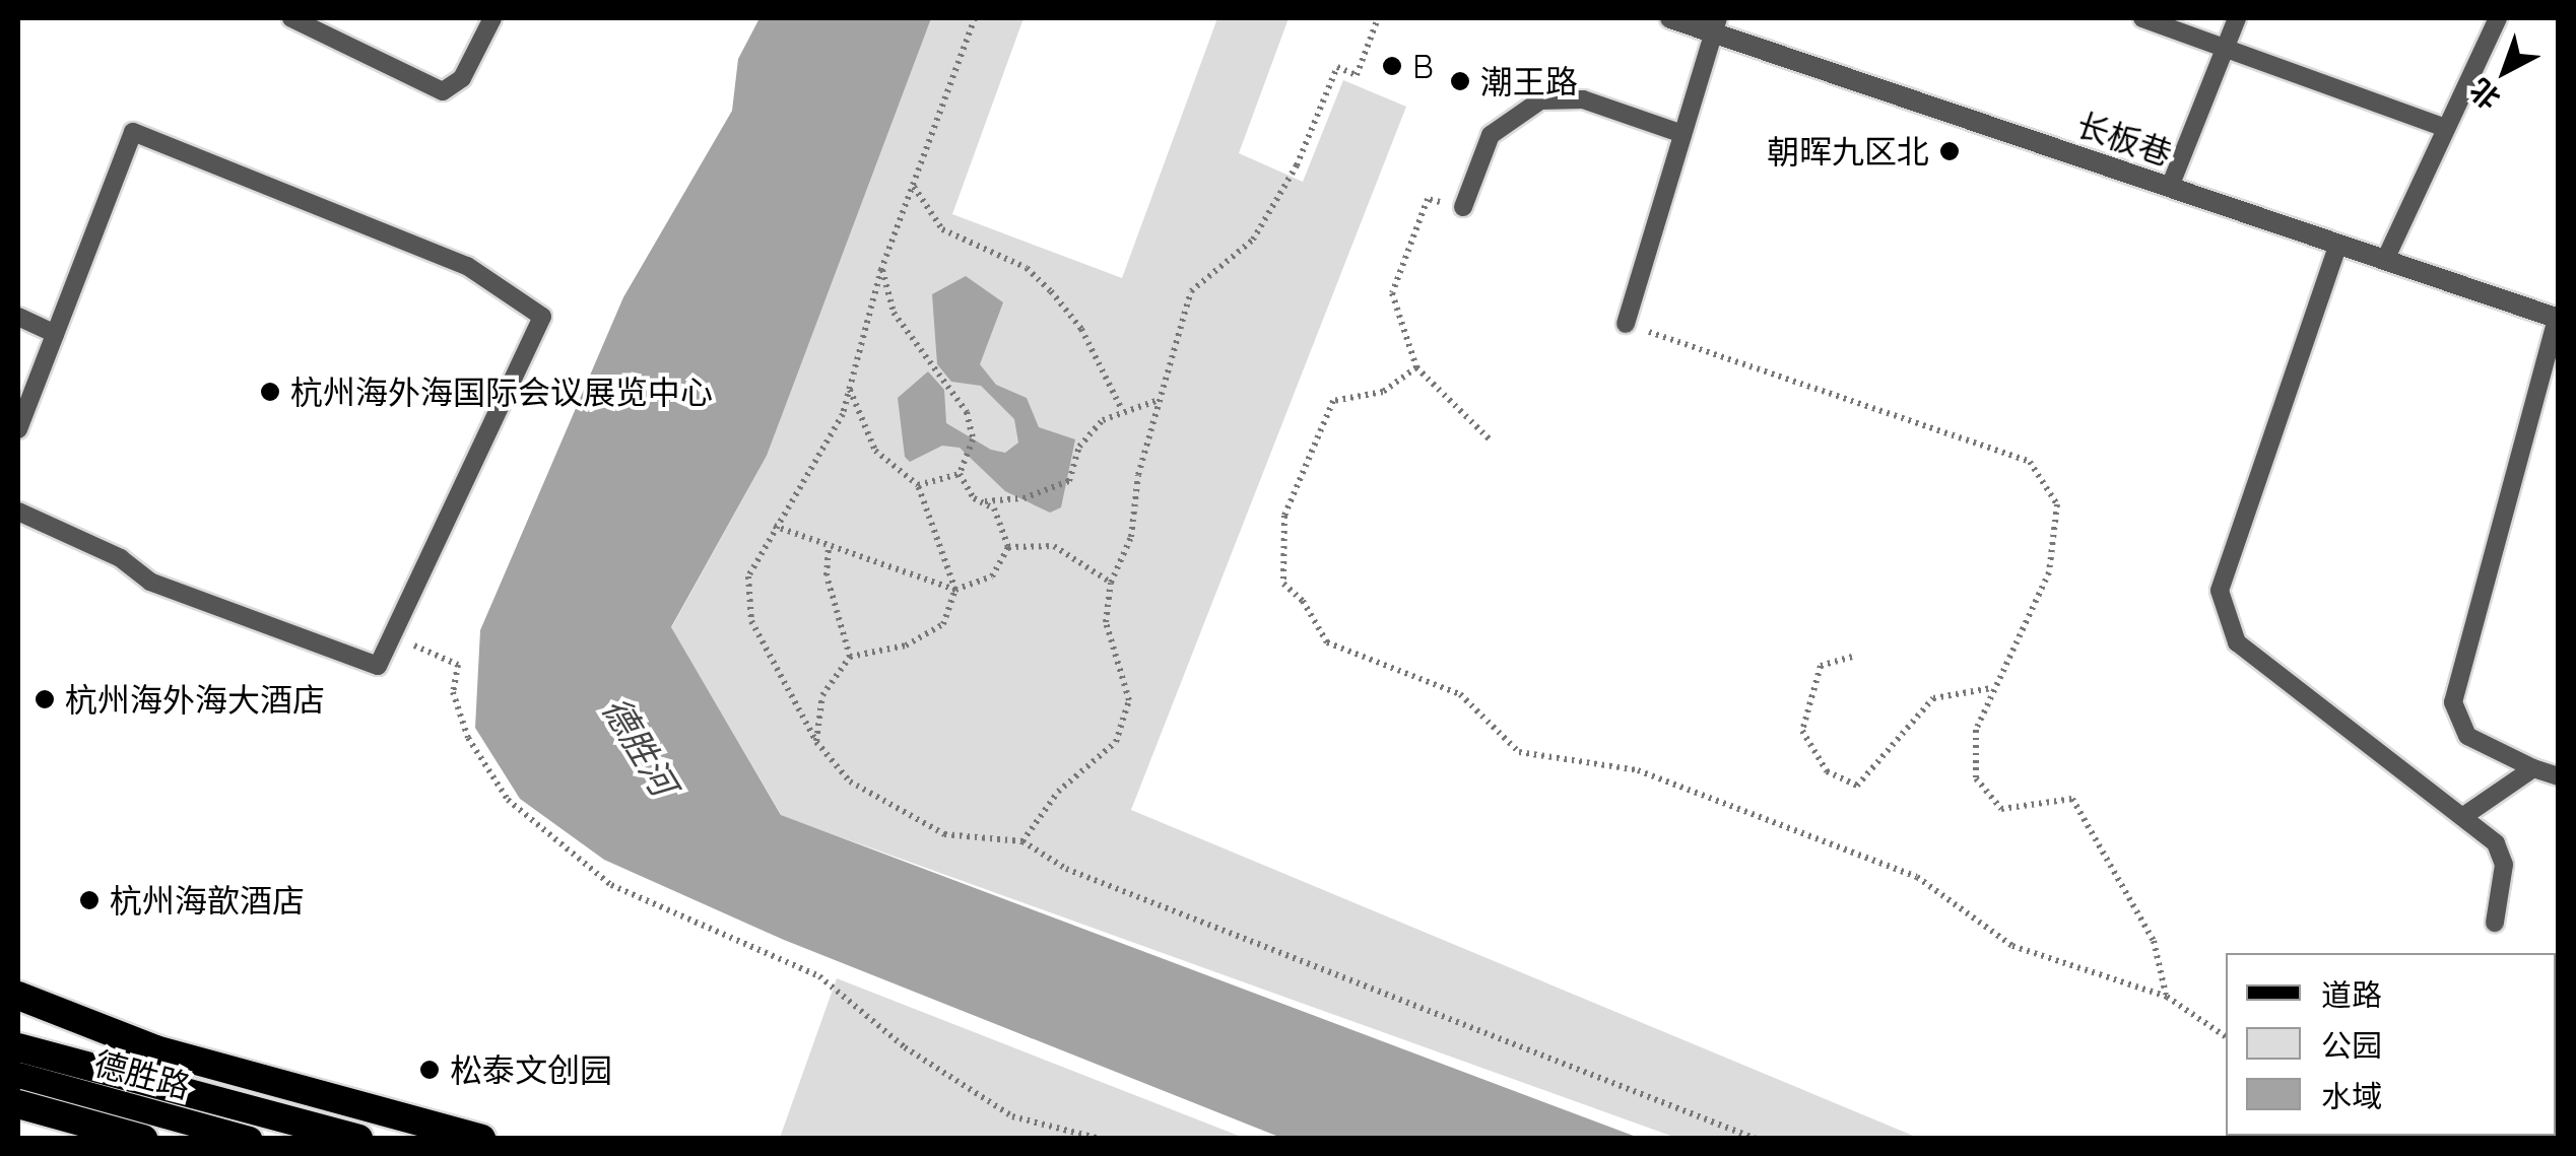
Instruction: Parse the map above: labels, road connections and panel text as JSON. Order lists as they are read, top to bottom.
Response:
{
  "streets": {
    "main road": ["德胜路"],
    "street": ["长板巷"]
  },
  "water": ["德胜河"],
  "places": [
    "B",
    "潮王路",
    "朝晖九区北",
    "杭州海外海国际会议展览中心",
    "杭州海外海大酒店",
    "杭州海歆酒店",
    "松泰文创园"
  ],
  "legend": ["道路", "公园", "水域"],
  "north": "bottom left"
}
